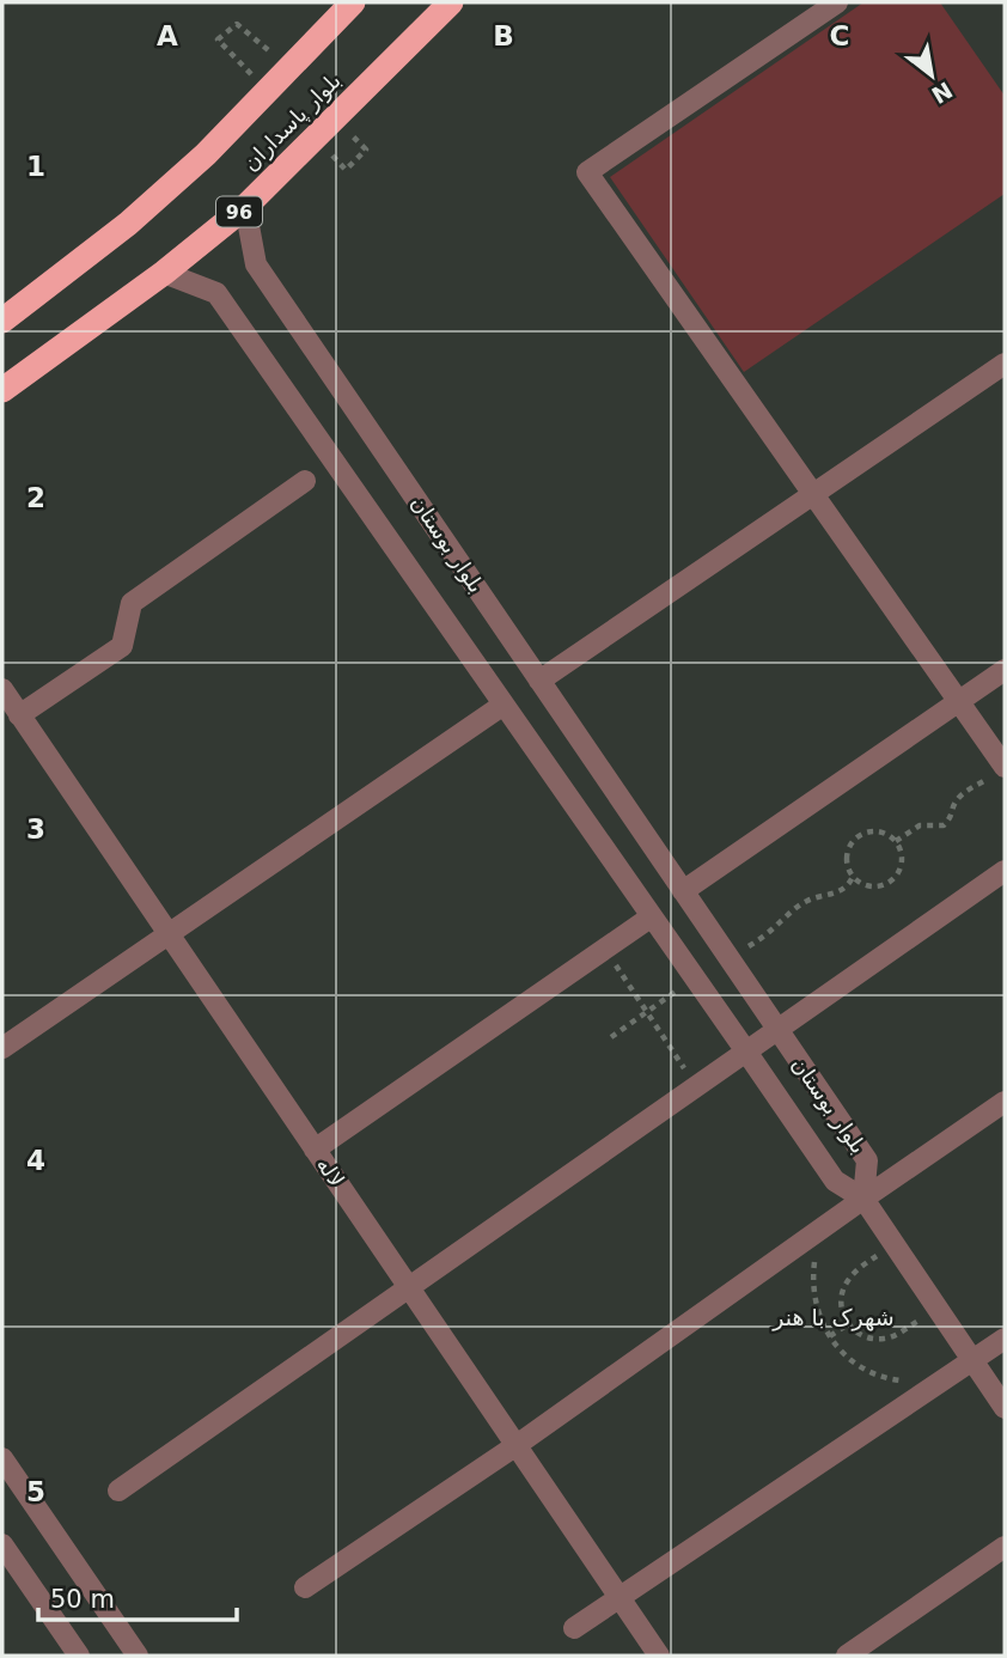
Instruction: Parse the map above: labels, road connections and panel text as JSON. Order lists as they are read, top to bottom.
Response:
{
  "streets": {
    "highway": ["بلوار پاسداران", "96"],
    "street": ["بلوار بوستان", "لاله"]
  },
  "crossings": [
    ["بلوار پاسداران", "بلوار بوستان"]
  ],
  "districts": ["شهرک با هنر"],
  "scale_bar": "50 m",
  "north": "bottom right",
  "grid": {
    "columns": ["A", "B", "C"],
    "rows": [
      "1",
      "2",
      "3",
      "4",
      "5"
    ]
  }
}
